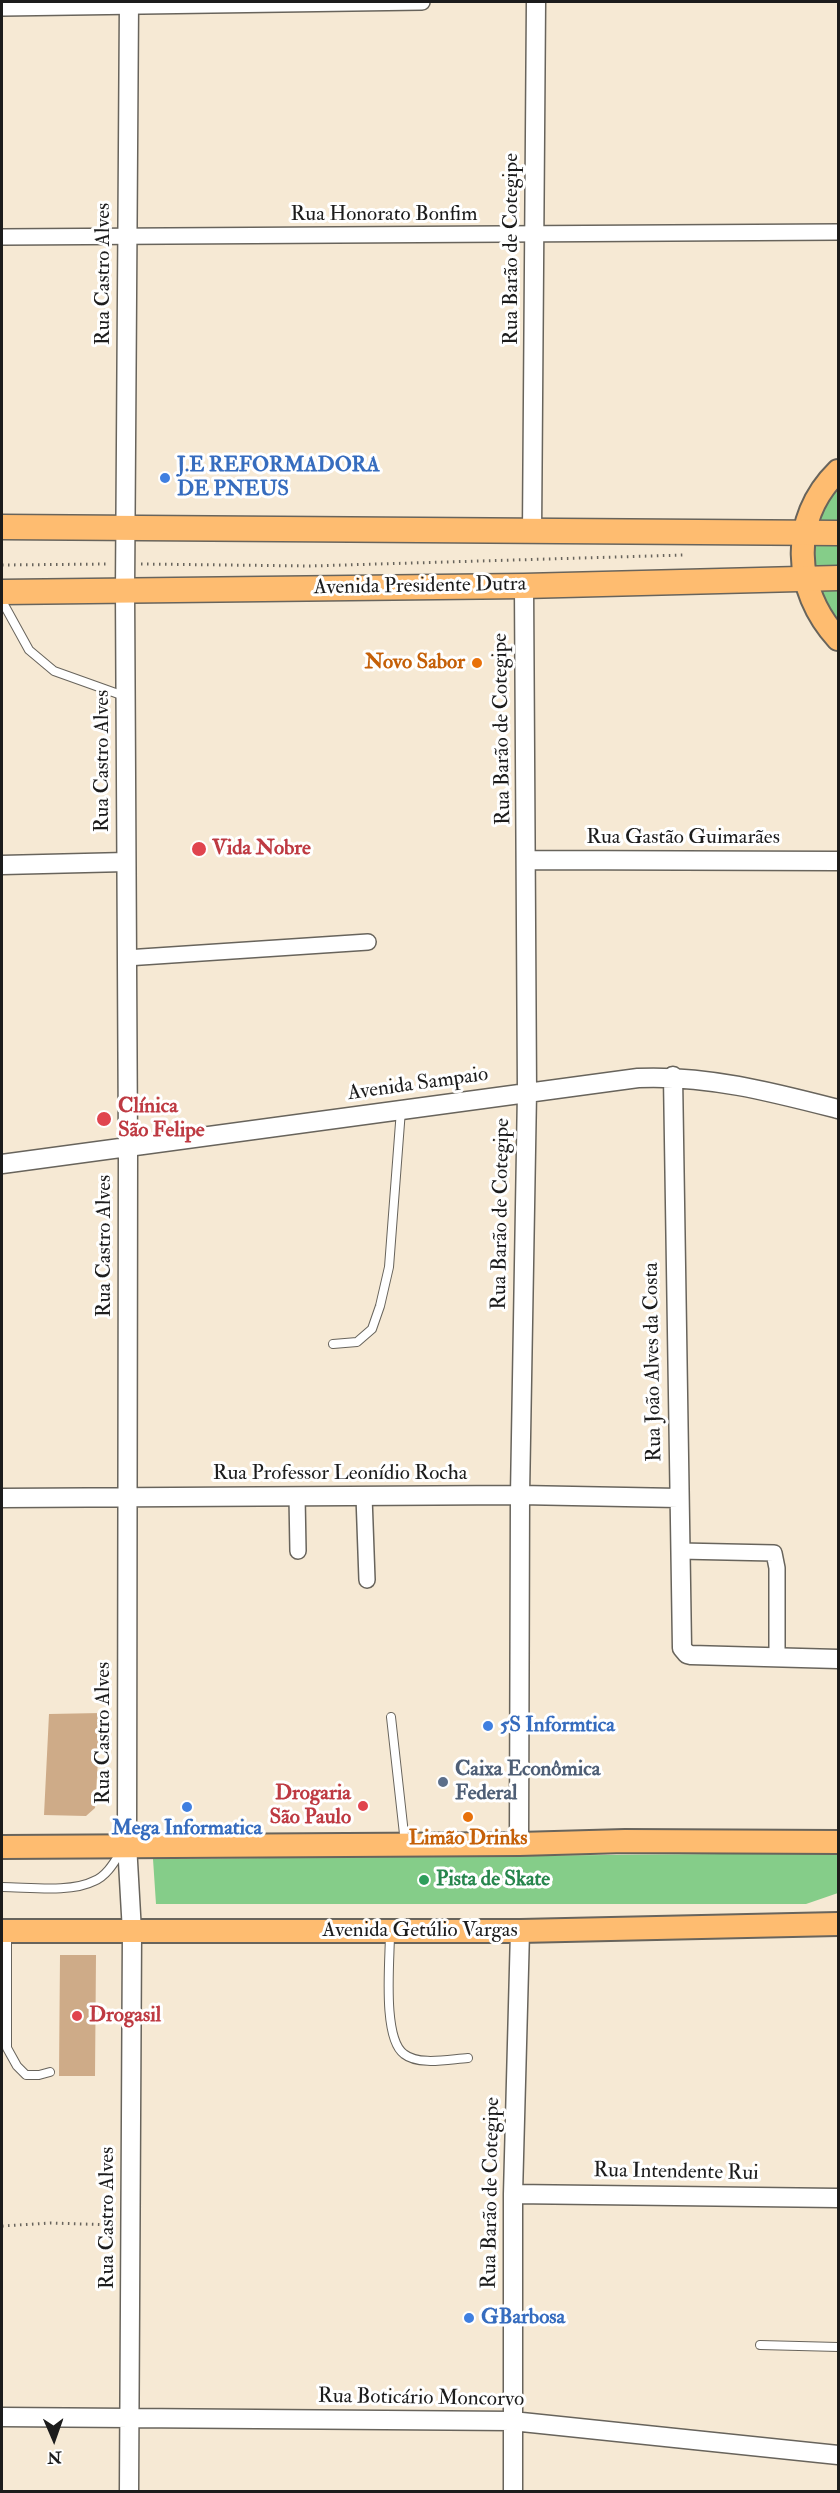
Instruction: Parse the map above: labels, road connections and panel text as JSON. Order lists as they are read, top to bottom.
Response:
{
  "streets": {
    "highway": ["Avenida Presidente Dutra"],
    "main road": ["Avenida Getúlio Vargas"],
    "street": [
      "Rua Honorato Bonfim",
      "Rua Barão de Cotegipe",
      "Rua Castro Alves",
      "Rua Gastão Guimarães",
      "Avenida Sampaio",
      "Rua João Alves da Costa",
      "Rua Professor Leonídio Rocha",
      "Rua Intendente Rui",
      "Rua Boticário Moncorvo"
    ]
  },
  "crossings": [
    ["Rua Honorato Bonfim", "Rua Barão de Cotegipe"],
    ["Rua Honorato Bonfim", "Rua Castro Alves"],
    ["Rua Barão de Cotegipe", "Avenida Presidente Dutra"],
    ["Rua Barão de Cotegipe", "Rua Gastão Guimarães"],
    ["Rua Barão de Cotegipe", "Avenida Sampaio"],
    ["Rua Barão de Cotegipe", "Rua Professor Leonídio Rocha"],
    ["Rua Barão de Cotegipe", "Avenida Getúlio Vargas"],
    ["Rua Barão de Cotegipe", "Rua Intendente Rui"],
    ["Rua Barão de Cotegipe", "Rua Boticário Moncorvo"],
    ["Rua Castro Alves", "Avenida Presidente Dutra"],
    ["Rua Castro Alves", "Avenida Sampaio"],
    ["Rua Castro Alves", "Rua Professor Leonídio Rocha"],
    ["Rua Castro Alves", "Avenida Getúlio Vargas"],
    ["Rua Castro Alves", "Rua Boticário Moncorvo"],
    ["Avenida Sampaio", "Rua João Alves da Costa"],
    ["Rua João Alves da Costa", "Rua Professor Leonídio Rocha"]
  ],
  "places": [
    "J.E REFORMADORA DE PNEUS",
    "Novo Sabor",
    "Vida Nobre",
    "Clínica São Felipe",
    "5S Informtica",
    "Caixa Econômica Federal",
    "Drogaria São Paulo",
    "Mega Informatica",
    "Limão Drinks",
    "Pista de Skate",
    "Drogasil",
    "GBarbosa"
  ],
  "north": "bottom"
}
